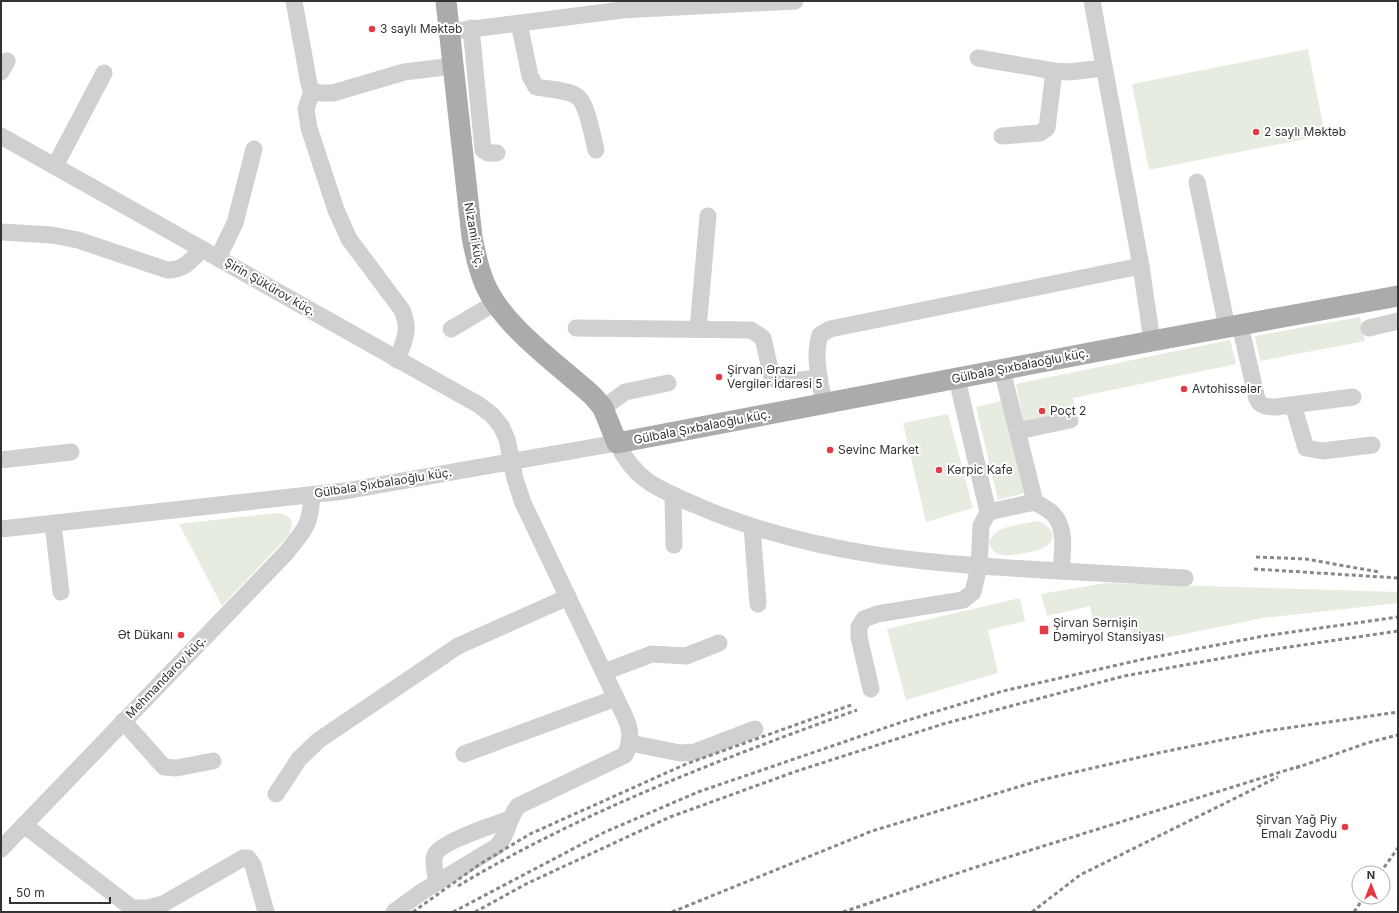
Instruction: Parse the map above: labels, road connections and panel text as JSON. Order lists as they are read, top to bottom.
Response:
{
  "streets": {
    "main road": ["Nizami küç.", "Gülbala Şıxbalaoğlu küç."],
    "street": ["Şirin Şükürov küç.", "Mehmandarov küç."]
  },
  "crossings": [
    ["Nizami küç.", "Gülbala Şıxbalaoğlu küç."],
    ["Şirin Şükürov küç.", "Gülbala Şıxbalaoğlu küç."],
    ["Gülbala Şıxbalaoğlu küç.", "Mehmandarov küç."]
  ],
  "places": {
    "other": [
      "3 saylı Məktəb",
      "2 saylı Məktəb",
      "Şirvan Ərazi Vergilər İdarəsi 5",
      "Avtohissələr",
      "Poçt 2",
      "Sevinc Market",
      "Kərpic Kafe",
      "Ət Dükanı",
      "Şirvan Yağ Piy Emalı Zavodu"
    ],
    "transit": ["Şirvan Sərnişin Dəmiryol Stansiyası"]
  },
  "scale_bar": "50 m",
  "north": "top"
}
